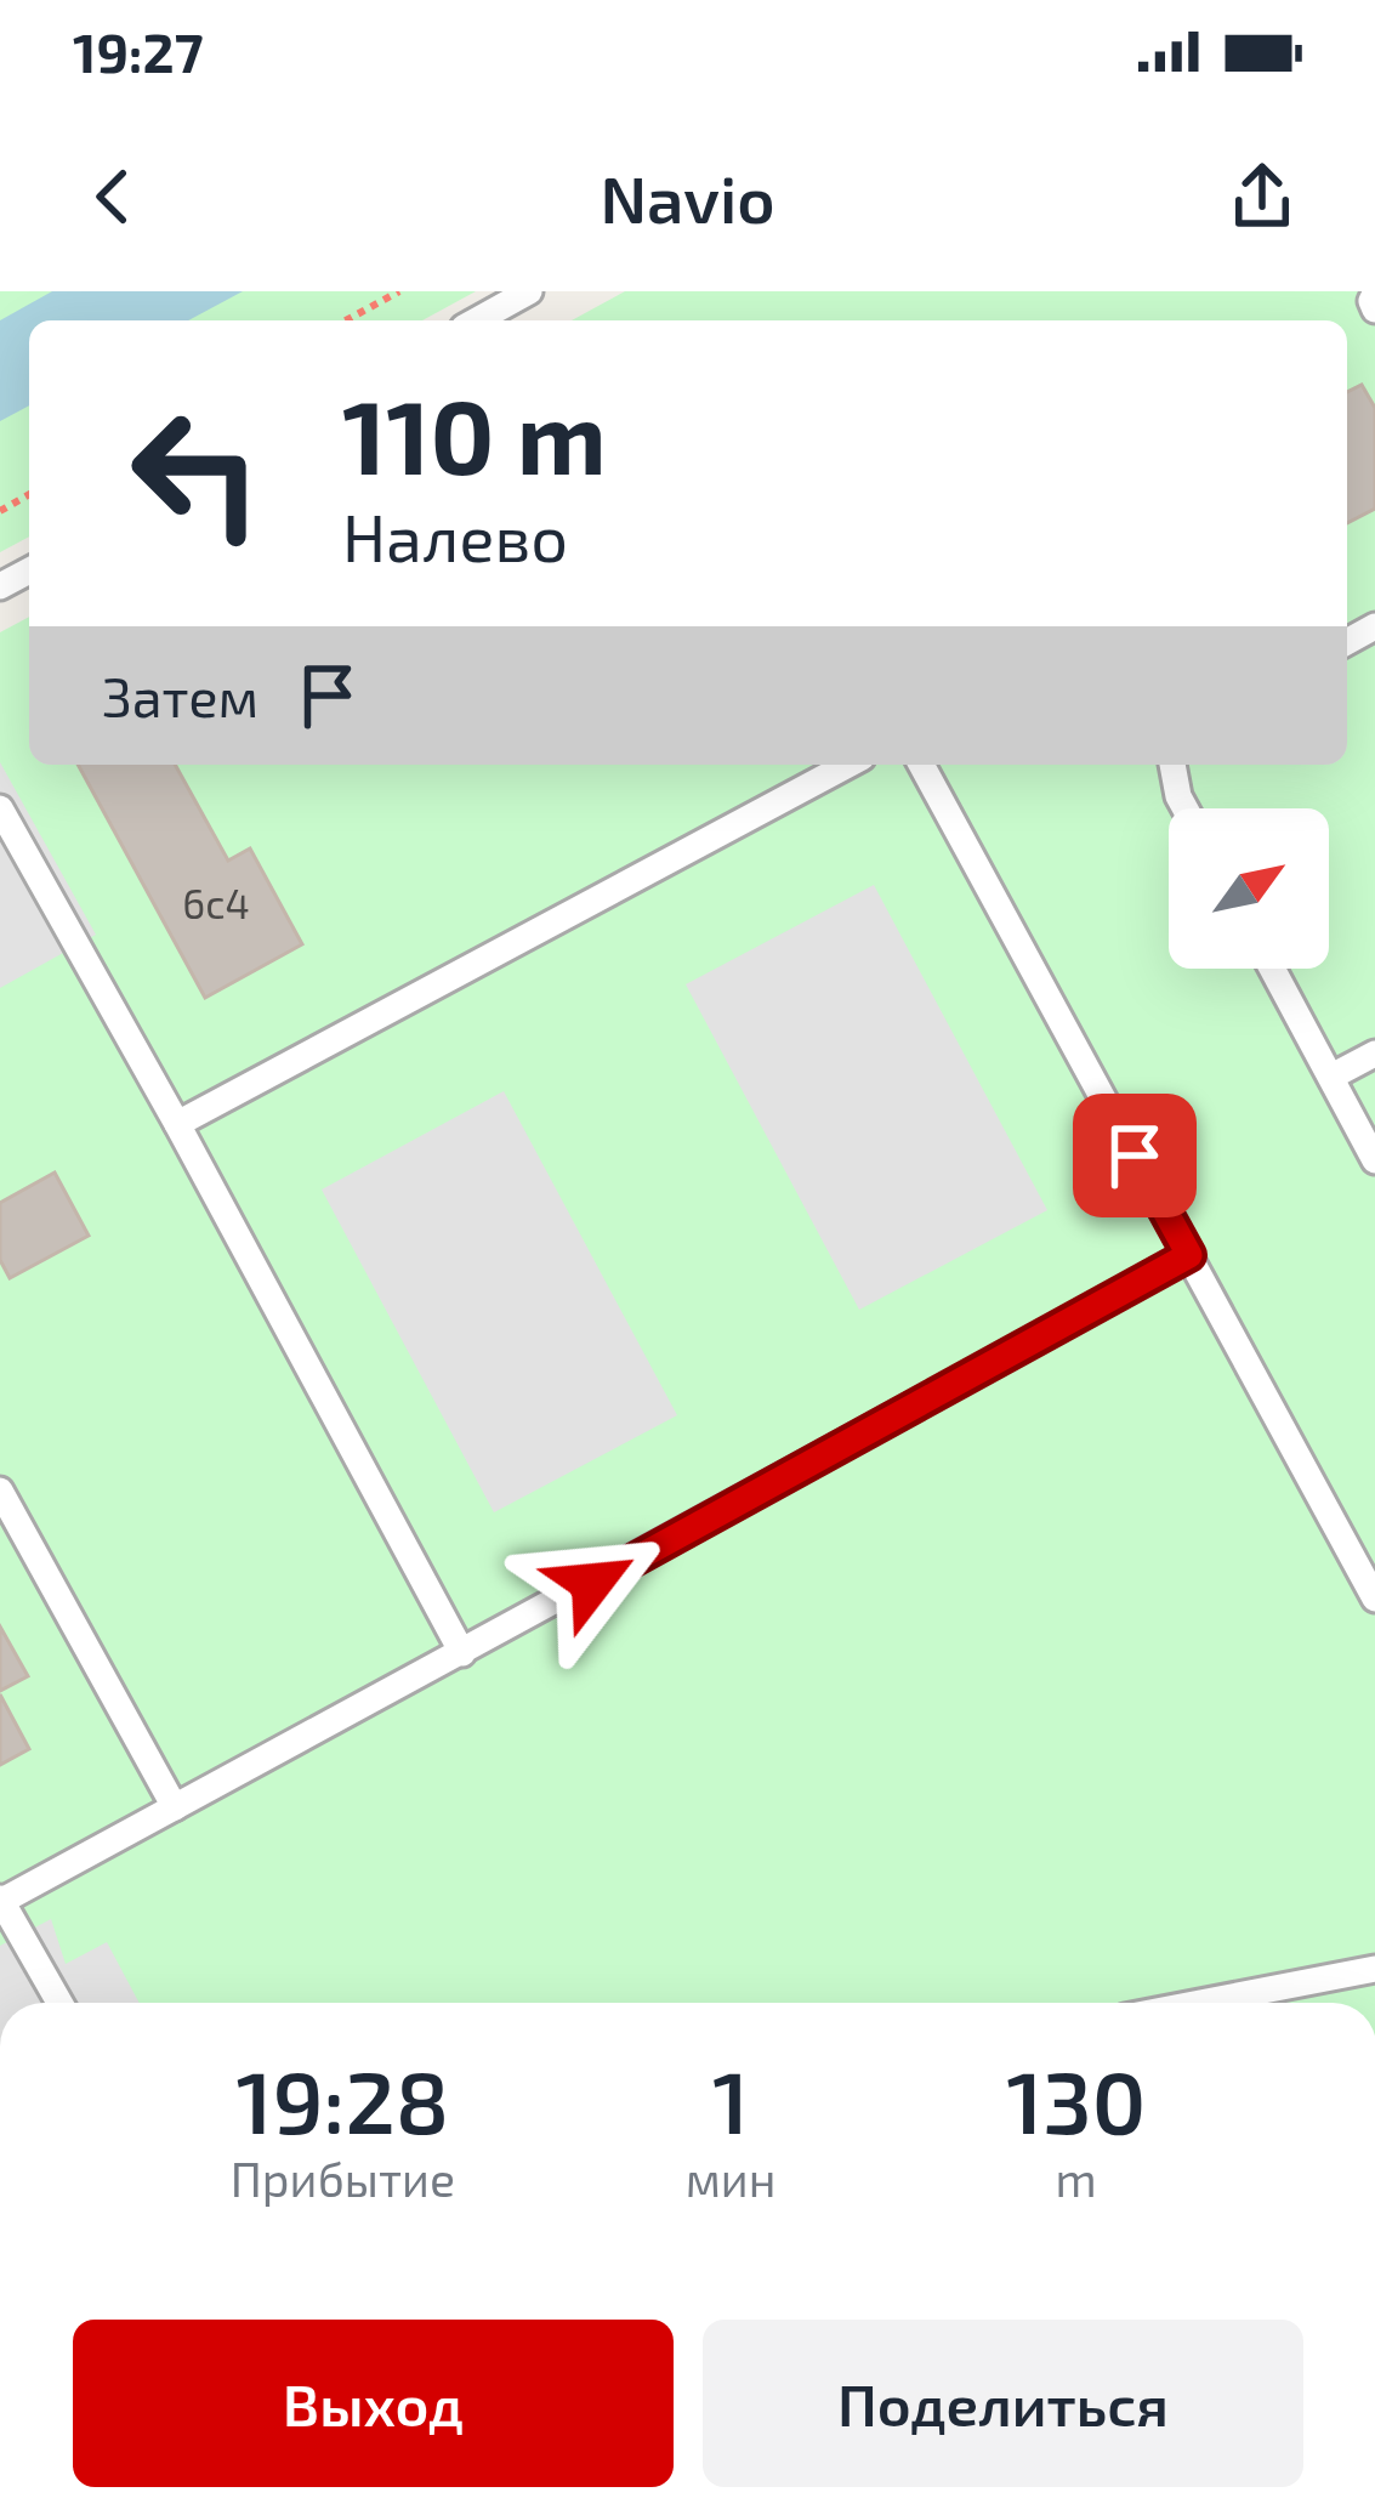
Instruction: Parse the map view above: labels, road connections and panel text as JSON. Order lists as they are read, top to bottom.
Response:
{
  "house_numbers": ["6с4"],
  "north": "top right",
  "page": {
    "status": "19:27",
    "header": "Navio",
    "turn": ["110 m", "Налево"],
    "then": "Затем",
    "eta": [
      "19:28",
      "Прибытие",
      "1",
      "мин",
      "130",
      "m"
    ],
    "buttons": ["Выход", "Поделиться"]
  }
}
